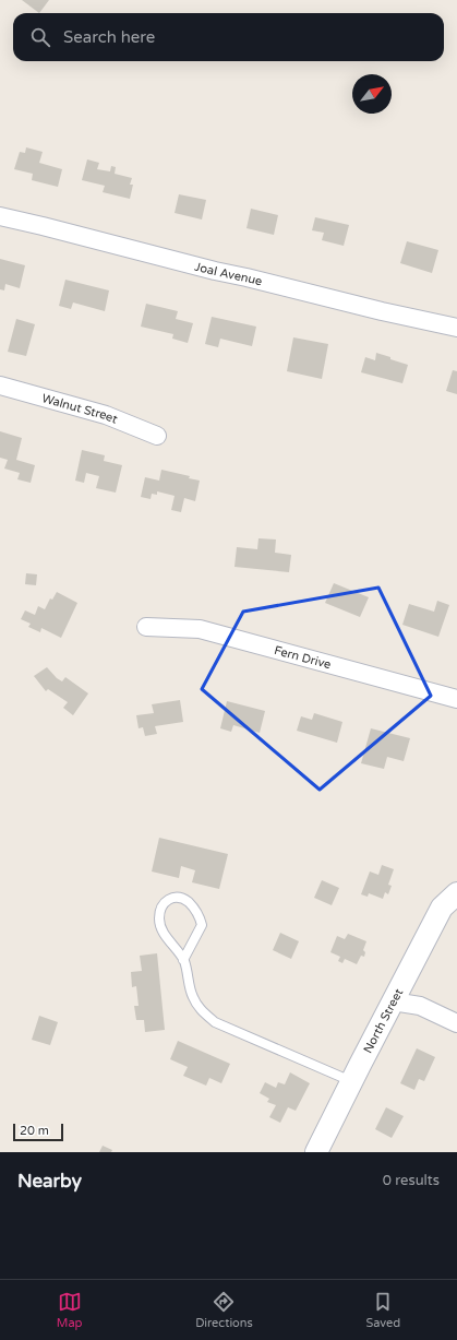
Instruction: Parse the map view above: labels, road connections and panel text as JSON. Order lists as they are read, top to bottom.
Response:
{
  "streets": {
    "street": [
      "Joal Avenue",
      "Walnut Street",
      "Fern Drive",
      "North Street"
    ]
  },
  "scale_bar": "20 m",
  "north": "top right",
  "page": {
    "search": "Search here",
    "scale": "20 m",
    "heading": ["Nearby", "0 results"],
    "nav": ["Map", "Directions", "Saved"]
  }
}
